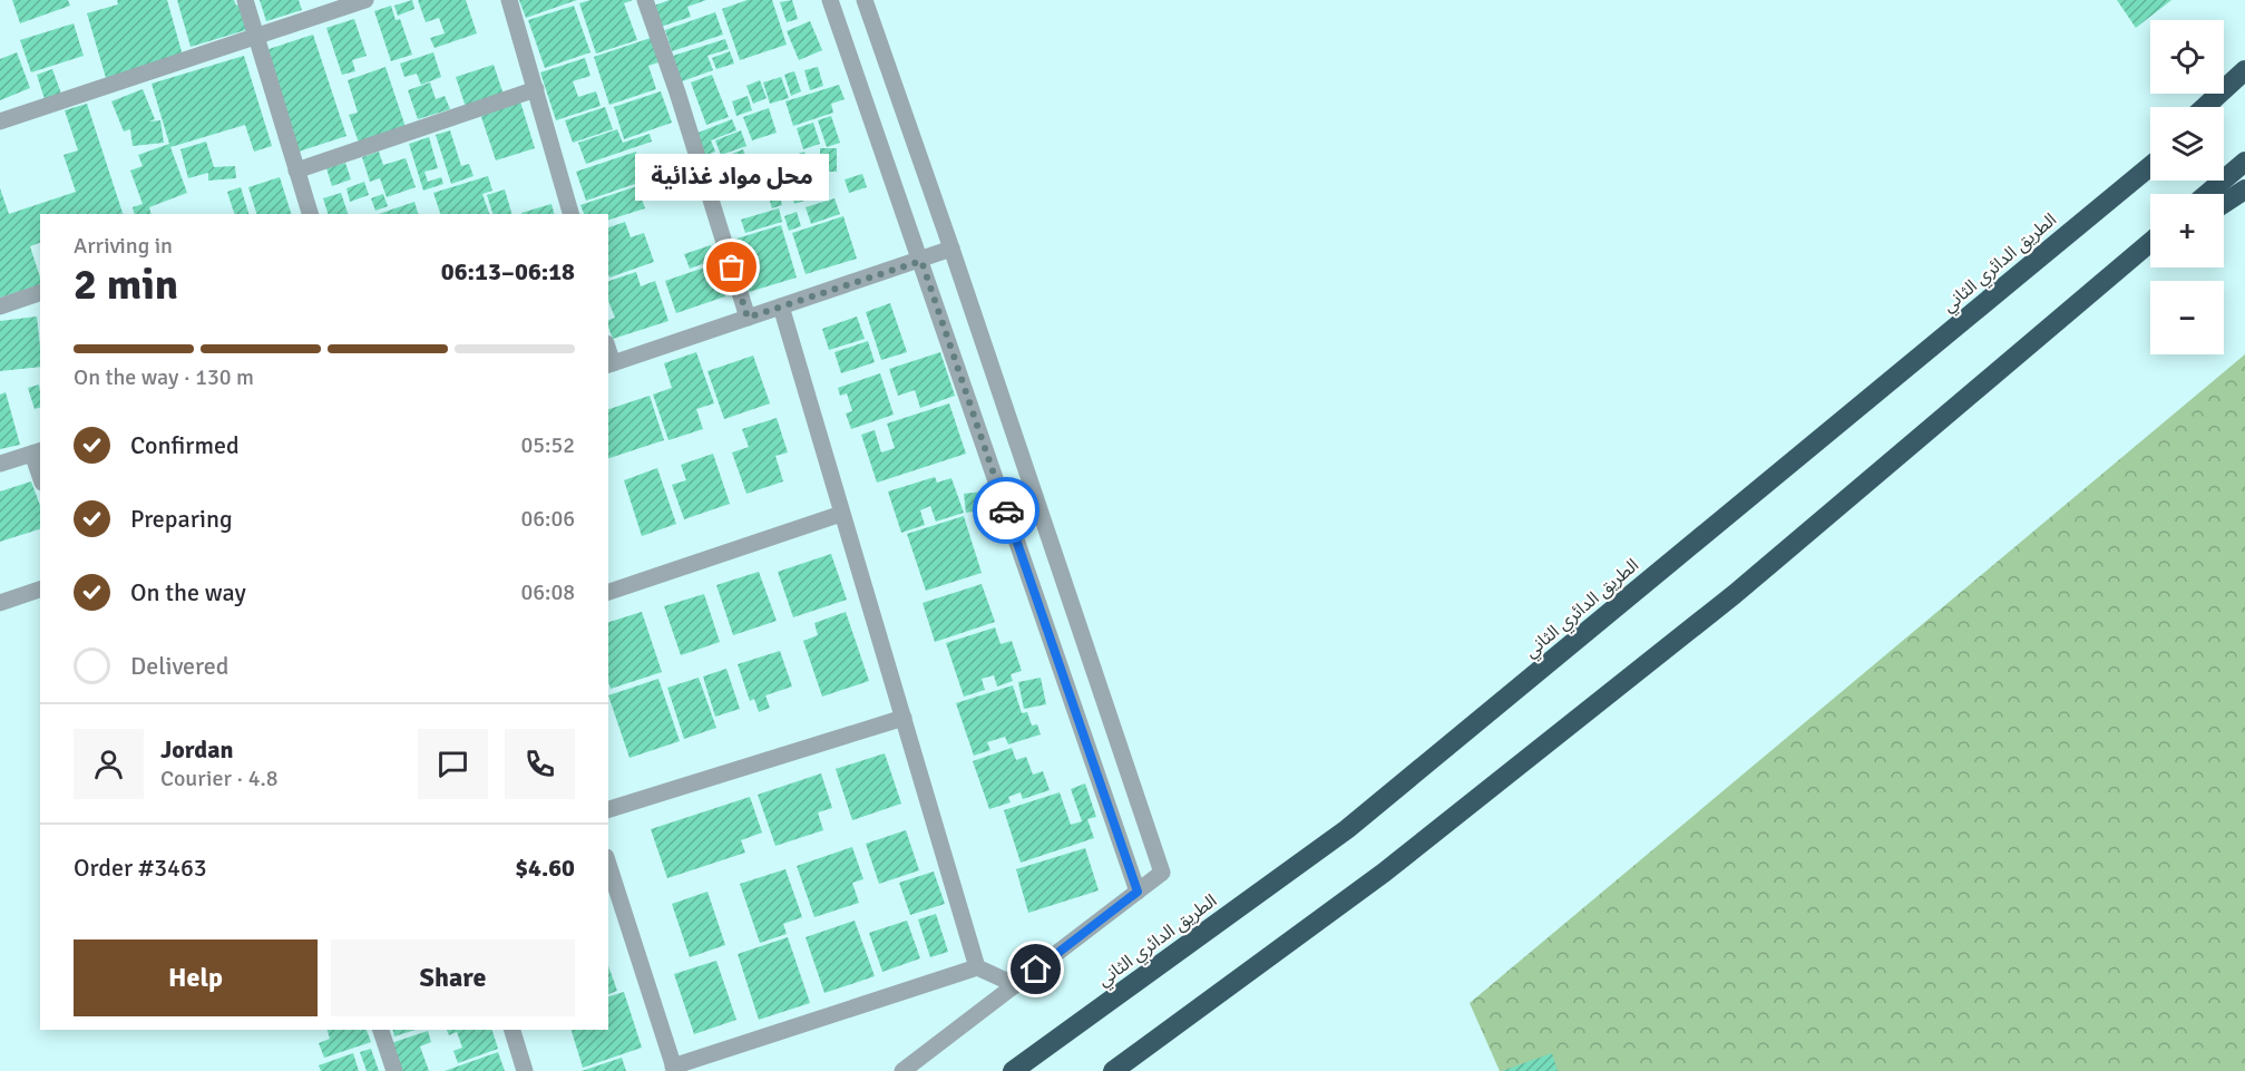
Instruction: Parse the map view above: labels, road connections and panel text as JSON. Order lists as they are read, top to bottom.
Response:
{
  "streets": {
    "highway": ["الطريق الدائري الثاني"]
  },
  "places": ["محل مواد غذائية"],
  "page": {
    "map_buttons": ["+", "−"],
    "bubble": "محل مواد غذائية",
    "heading": ["2 min", "Arriving in", "06:13–06:18"],
    "panel": [
      "Jordan",
      "Courier · 4.8",
      "Order #3463",
      "$4.60"
    ],
    "bar": "On the way · 130 m",
    "list": [
      ["Confirmed", "05:52"],
      ["Preparing", "06:06"],
      ["On the way", "06:08"],
      "Delivered"
    ],
    "buttons": ["Help", "Share"]
  }
}
